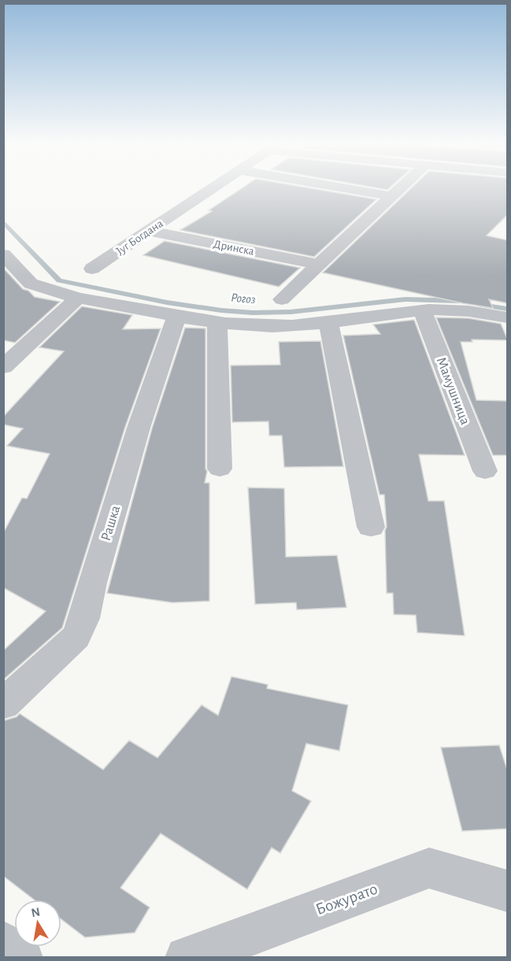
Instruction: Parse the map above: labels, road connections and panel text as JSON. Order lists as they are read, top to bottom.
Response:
{
  "streets": {
    "street": [
      "Југ Богдана",
      "Дринска",
      "Мамушница",
      "Рашка",
      "Божурато"
    ]
  },
  "crossings": [
    ["Југ Богдана", "Дринска"]
  ],
  "water": ["Рогоз"],
  "north": "top"
}
